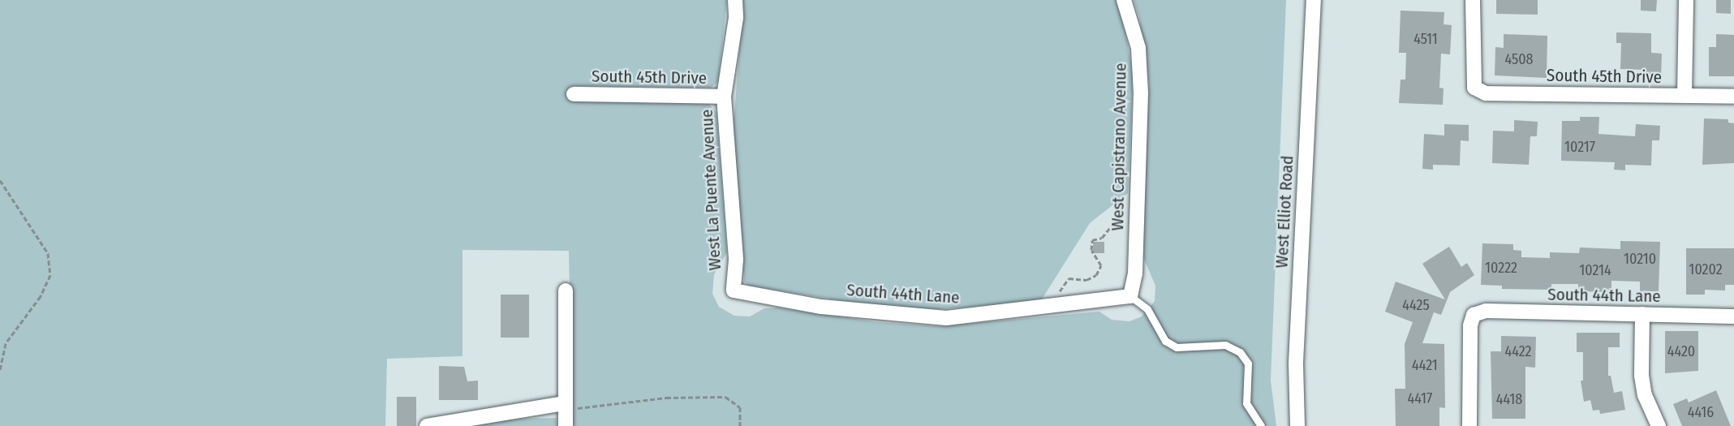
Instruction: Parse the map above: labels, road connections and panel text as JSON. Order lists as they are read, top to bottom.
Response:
{
  "streets": {
    "street": [
      "South 45th Drive",
      "West Capistrano Avenue",
      "West La Puente Avenue",
      "West Elliot Road",
      "South 44th Lane"
    ]
  },
  "crossings": [
    ["South 45th Drive", "West La Puente Avenue"],
    ["West Capistrano Avenue", "South 44th Lane"],
    ["West La Puente Avenue", "South 44th Lane"]
  ],
  "house_numbers": [
    "4511",
    "4508",
    "10217",
    "10210",
    "10222",
    "10202",
    "10214",
    "4425",
    "4422",
    "4420",
    "4421",
    "4417",
    "4418",
    "4416"
  ]
}
